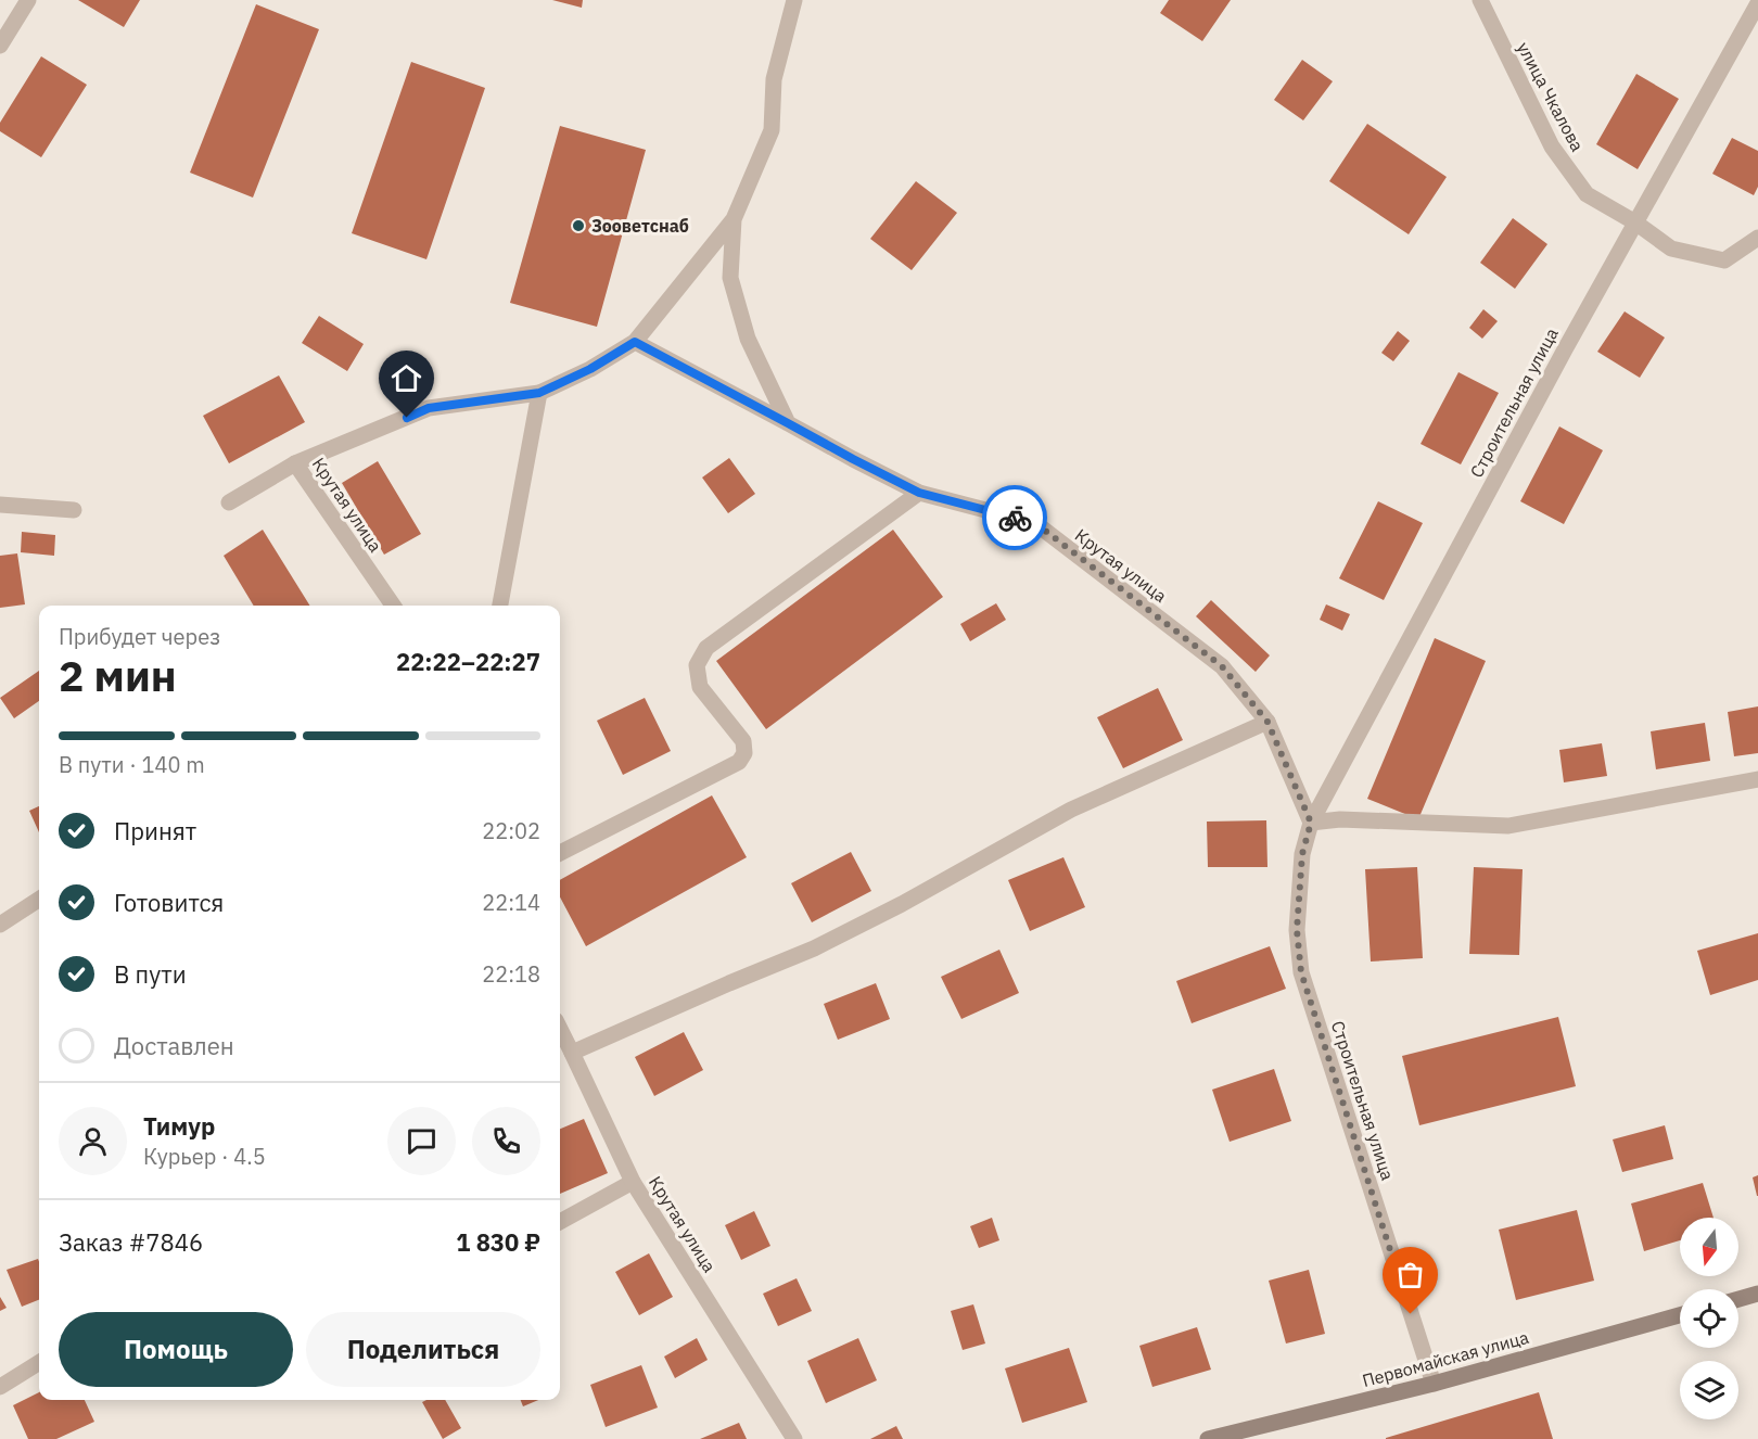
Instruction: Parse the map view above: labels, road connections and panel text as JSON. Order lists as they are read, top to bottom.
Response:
{
  "streets": {
    "street": [
      "улица Чкалова",
      "Строительная улица",
      "Крутая улица",
      "Первомайская улица"
    ]
  },
  "crossings": [
    ["улица Чкалова", "Строительная улица"],
    ["Строительная улица", "Крутая улица"],
    ["Строительная улица", "Первомайская улица"]
  ],
  "places": ["Зооветснаб"],
  "north": "bottom",
  "page": {
    "heading": ["2 мин", "Прибудет через", "22:22–22:27"],
    "panel": [
      "Тимур",
      "Курьер · 4.5",
      "Заказ #7846",
      "1 830 ₽"
    ],
    "bar": "В пути · 140 m",
    "list": [
      ["Принят", "22:02"],
      ["Готовится", "22:14"],
      ["В пути", "22:18"],
      "Доставлен"
    ],
    "buttons": ["Помощь", "Поделиться"]
  }
}
